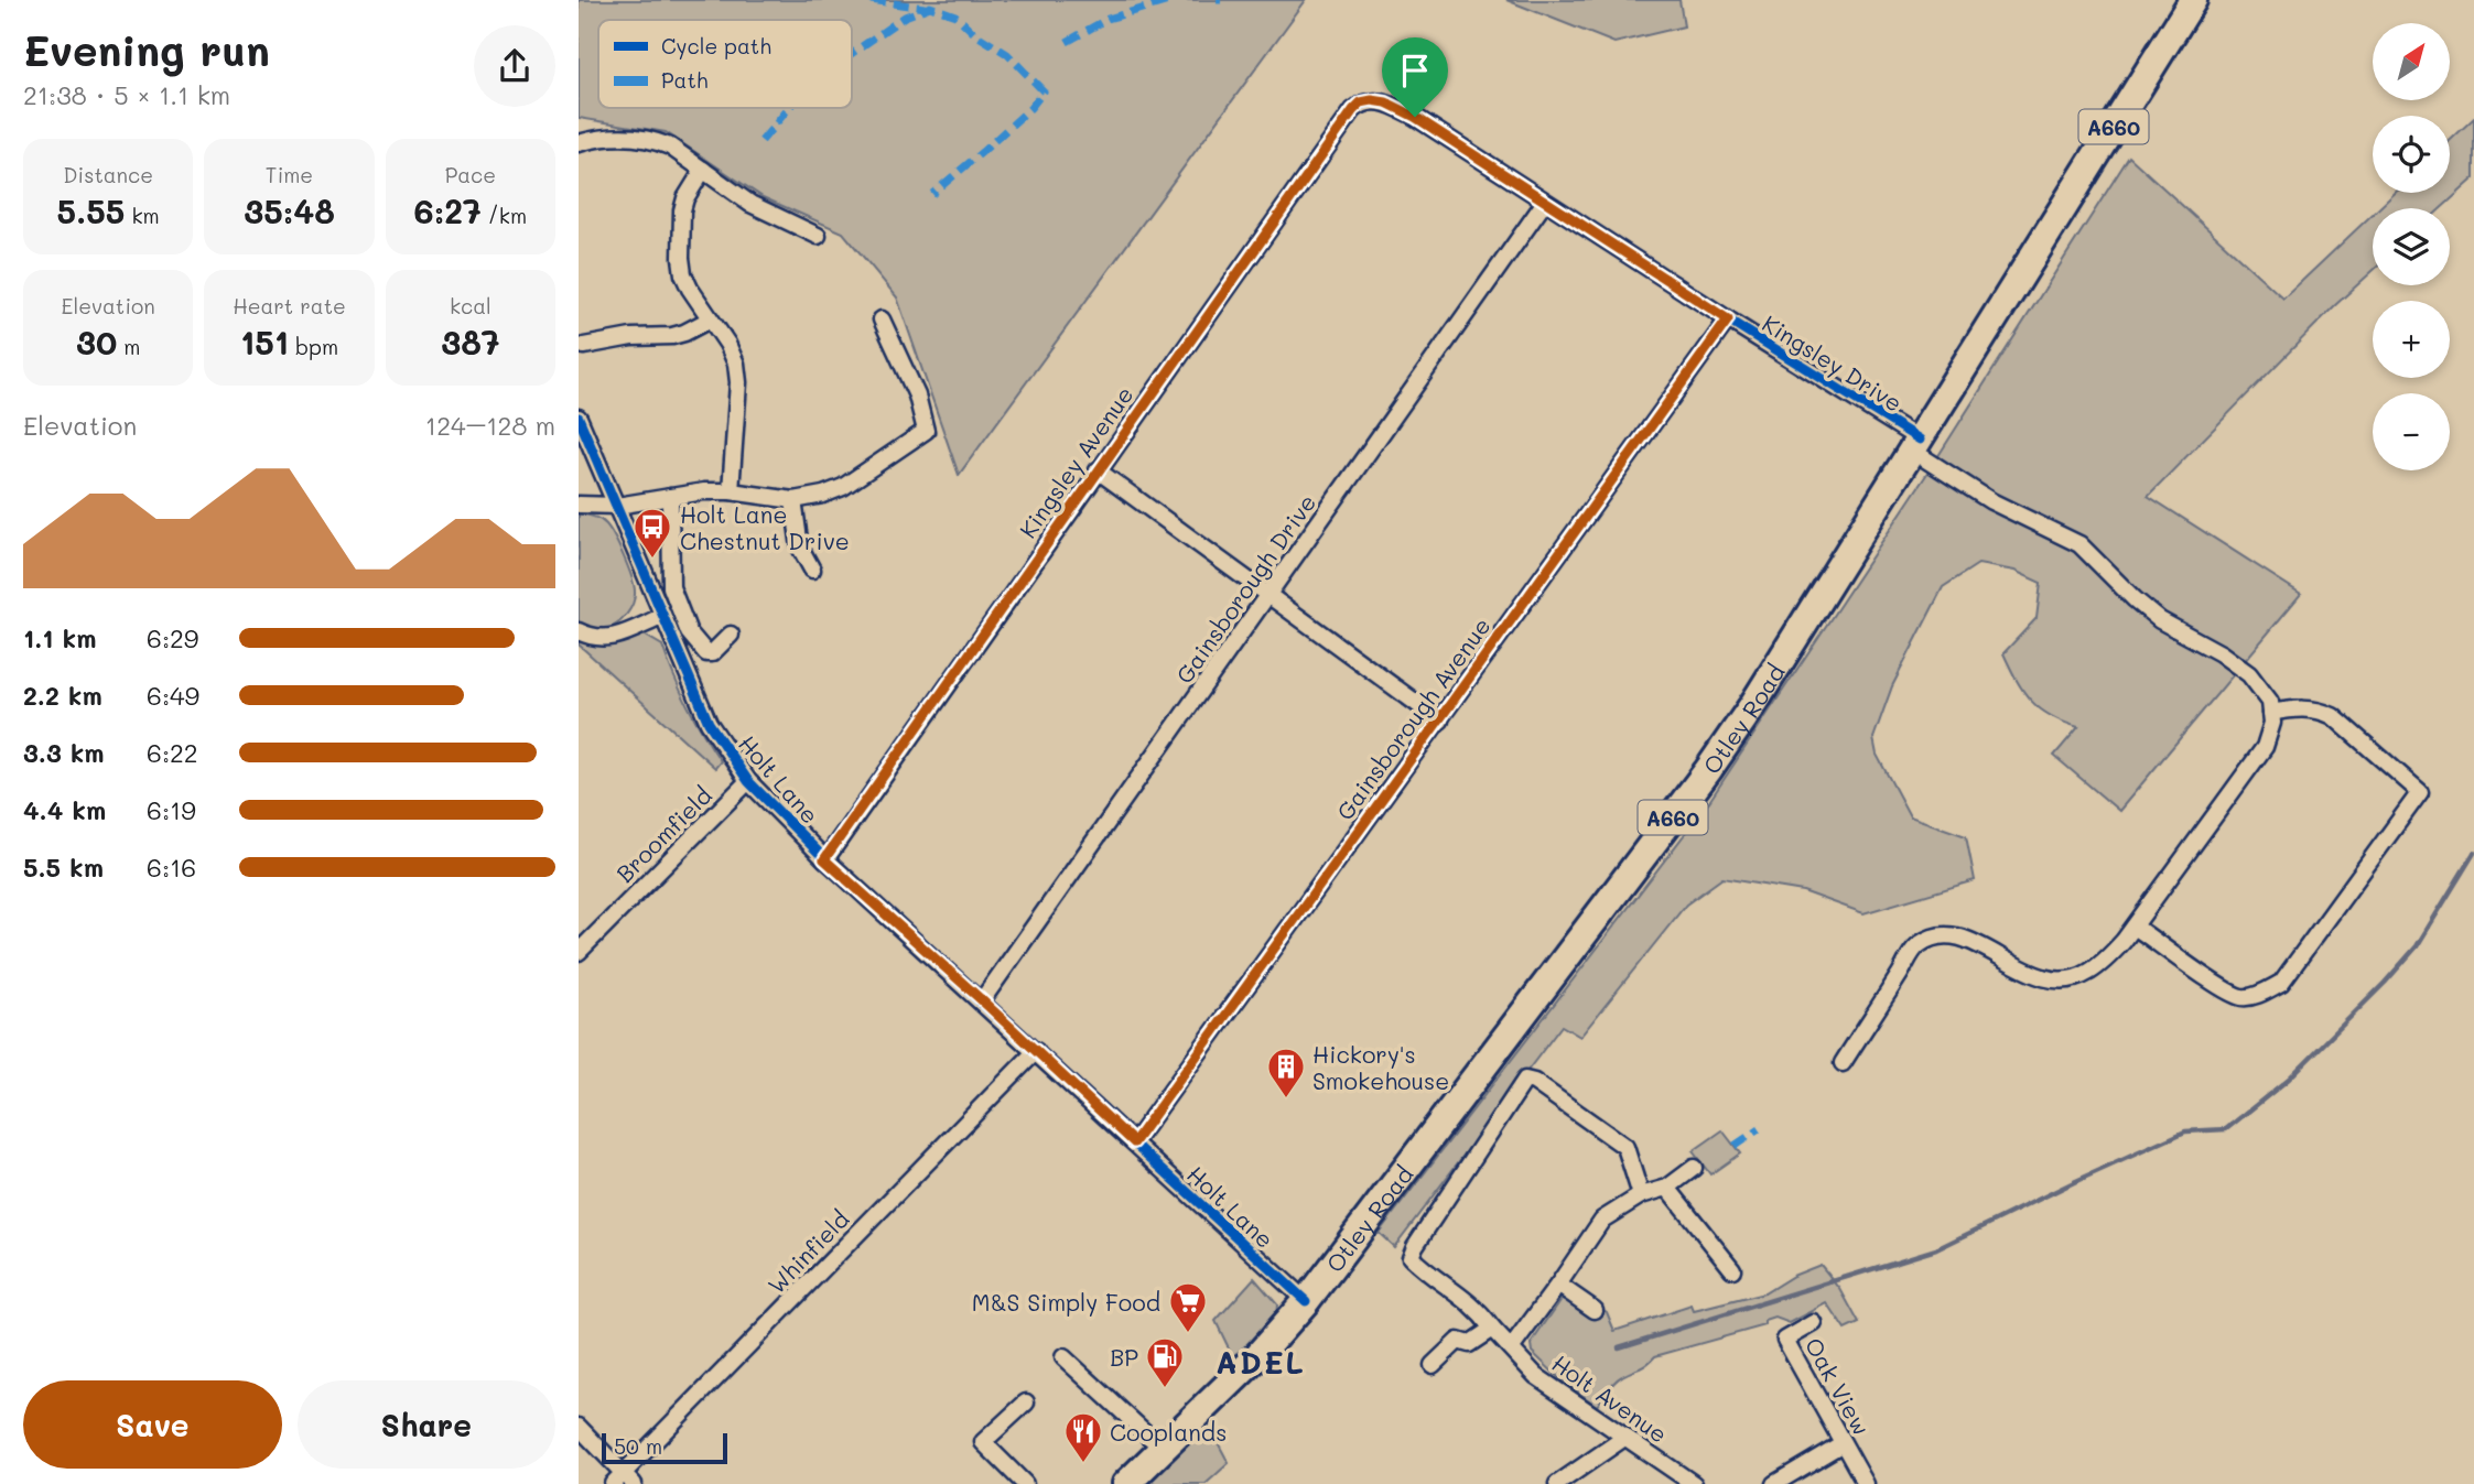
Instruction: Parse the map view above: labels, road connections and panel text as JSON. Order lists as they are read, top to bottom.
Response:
{
  "streets": {
    "highway": ["A660", "Otley Road"],
    "street": [
      "Kingsley Drive",
      "Kingsley Avenue",
      "Gainsborough Drive",
      "Gainsborough Avenue",
      "Holt Lane",
      "Broomfield",
      "Whinfield",
      "Oak View",
      "Holt Avenue"
    ]
  },
  "crossings": [
    ["Kingsley Drive", "Kingsley Avenue"],
    ["Kingsley Drive", "Gainsborough Drive"],
    ["Kingsley Drive", "Otley Road"],
    ["Kingsley Drive", "Gainsborough Avenue"],
    ["Kingsley Avenue", "Holt Lane"],
    ["Gainsborough Drive", "Holt Lane"],
    ["Otley Road", "Holt Lane"],
    ["Gainsborough Avenue", "Holt Lane"],
    ["Holt Lane", "Broomfield"],
    ["Holt Lane", "Whinfield"]
  ],
  "districts": ["ADEL"],
  "places": {
    "bus stop": ["Holt Lane Chestnut Drive"],
    "building": ["Hickory's Smokehouse"],
    "supermarket": ["M&S Simply Food"],
    "fuel station": ["BP"],
    "restaurant": ["Cooplands"]
  },
  "legend": ["Cycle path", "Path"],
  "scale_bar": "50 m",
  "north": "top right",
  "page": {
    "heading": ["Evening run", "21:38 · 5 × 1.1 km"],
    "map_buttons": ["+", "−"],
    "stats": [
      ["Distance", "5.55 km"],
      ["Time", "35:48"],
      ["Pace", "6:27 /km"],
      ["Elevation", "30 m"],
      ["Heart rate", "151 bpm"],
      ["kcal", "387"]
    ],
    "chart": ["Elevation", "124–128 m"],
    "list": [
      {
        "name": "1.1 km",
        "note": "6:29"
      },
      {
        "name": "2.2 km",
        "note": "6:49"
      },
      {
        "name": "3.3 km",
        "note": "6:22"
      },
      {
        "name": "4.4 km",
        "note": "6:19"
      },
      {
        "name": "5.5 km",
        "note": "6:16"
      }
    ],
    "buttons": ["Save", "Share"],
    "scale": "50 m"
  }
}
